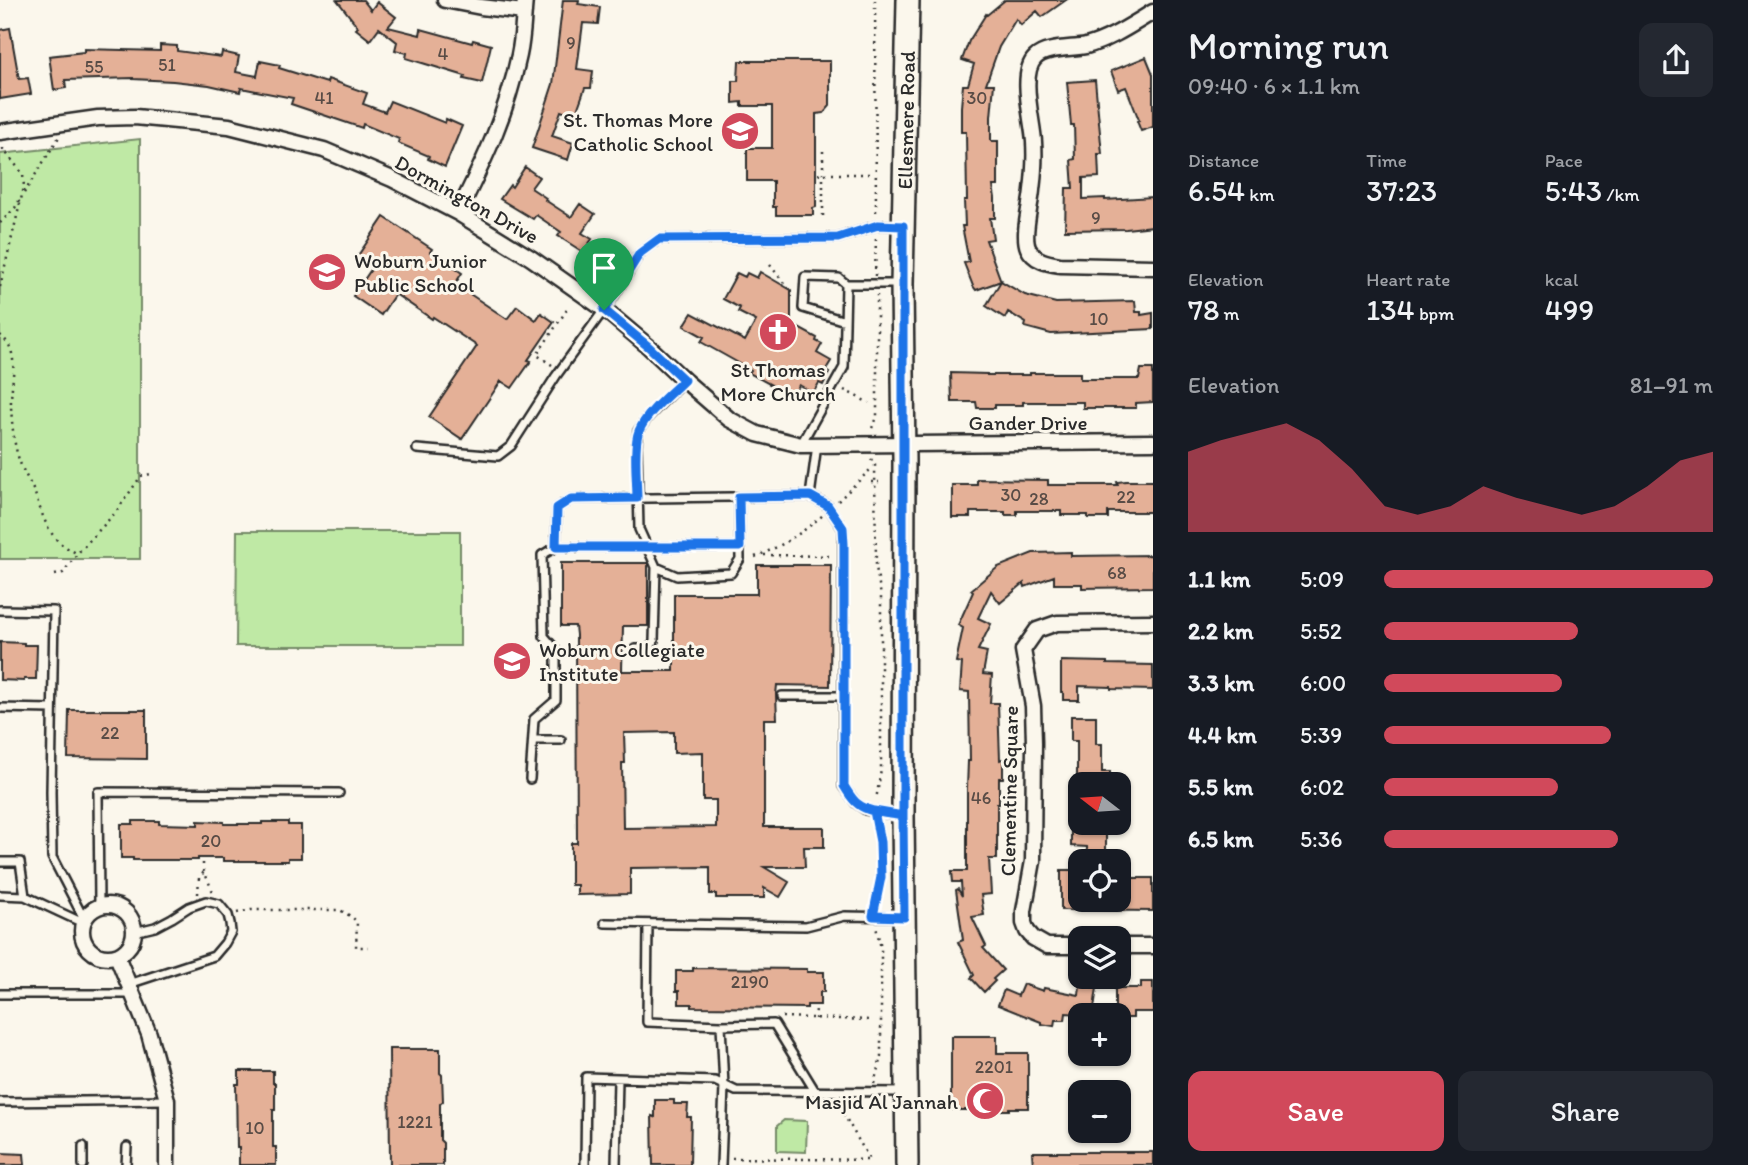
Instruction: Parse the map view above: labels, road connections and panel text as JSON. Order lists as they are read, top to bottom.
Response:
{
  "streets": {
    "main road": ["Ellesmere Road"],
    "street": ["Dormington Drive", "Gander Drive", "Clementine Square"]
  },
  "crossings": [
    ["Ellesmere Road", "Dormington Drive"],
    ["Ellesmere Road", "Gander Drive"],
    ["Dormington Drive", "Gander Drive"]
  ],
  "places": {
    "school or university": ["St. Thomas More Catholic School", "Woburn Junior Public School", "Woburn Collegiate Institute"],
    "church": ["St Thomas More Church"],
    "mosque": ["Masjid Al Jannah"]
  },
  "house_numbers": [
    "9",
    "4",
    "51",
    "55",
    "41",
    "30",
    "9",
    "10",
    "30",
    "22",
    "28",
    "68",
    "22",
    "46",
    "20",
    "2190",
    "2201",
    "1221",
    "10"
  ],
  "north": "left",
  "page": {
    "heading": ["Morning run", "09:40 · 6 × 1.1 km"],
    "stats": [
      ["Distance", "6.54 km"],
      ["Time", "37:23"],
      ["Pace", "5:43 /km"],
      ["Elevation", "78 m"],
      ["Heart rate", "134 bpm"],
      ["kcal", "499"]
    ],
    "chart": ["Elevation", "81–91 m"],
    "list": [
      {
        "name": "1.1 km",
        "note": "5:09"
      },
      {
        "name": "2.2 km",
        "note": "5:52"
      },
      {
        "name": "3.3 km",
        "note": "6:00"
      },
      {
        "name": "4.4 km",
        "note": "5:39"
      },
      {
        "name": "5.5 km",
        "note": "6:02"
      },
      {
        "name": "6.5 km",
        "note": "5:36"
      }
    ],
    "map_buttons": ["+", "−"],
    "buttons": ["Save", "Share"]
  }
}
